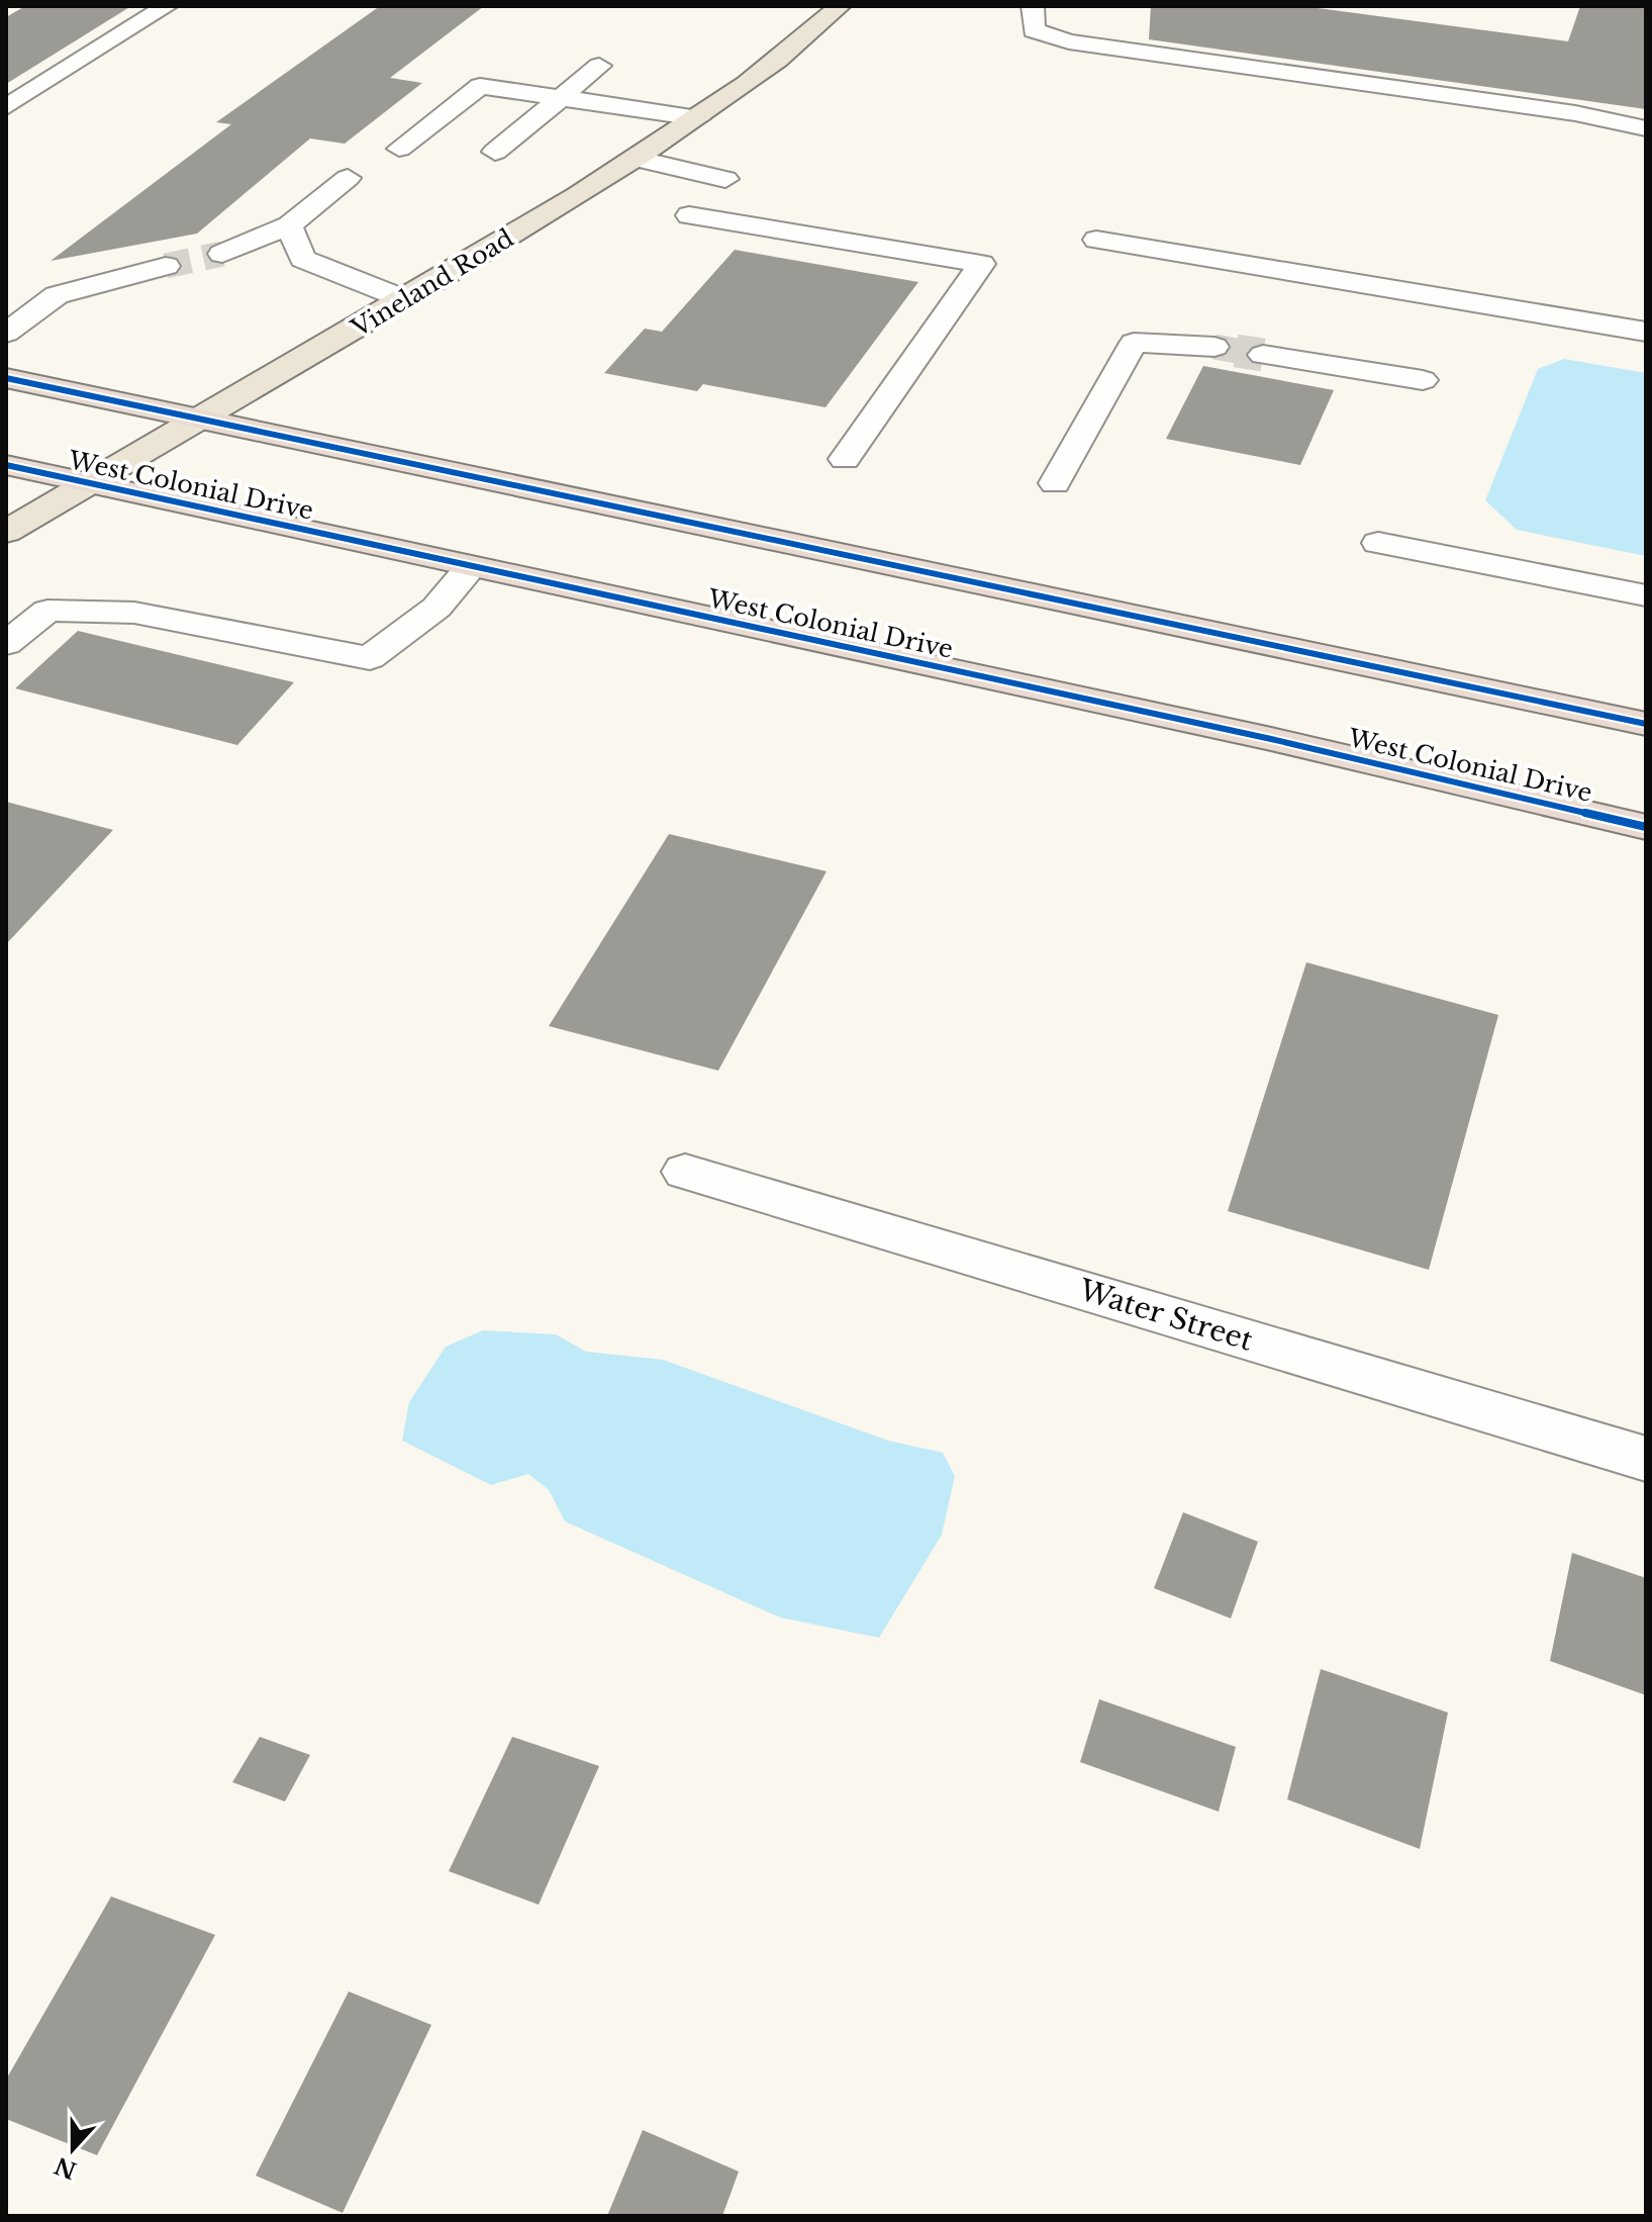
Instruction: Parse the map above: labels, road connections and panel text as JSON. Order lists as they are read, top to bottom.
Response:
{
  "streets": {
    "highway": ["West Colonial Drive"],
    "main road": ["Vineland Road"],
    "street": ["Water Street"]
  },
  "crossings": [
    ["Vineland Road", "West Colonial Drive"]
  ],
  "north": "bottom"
}
